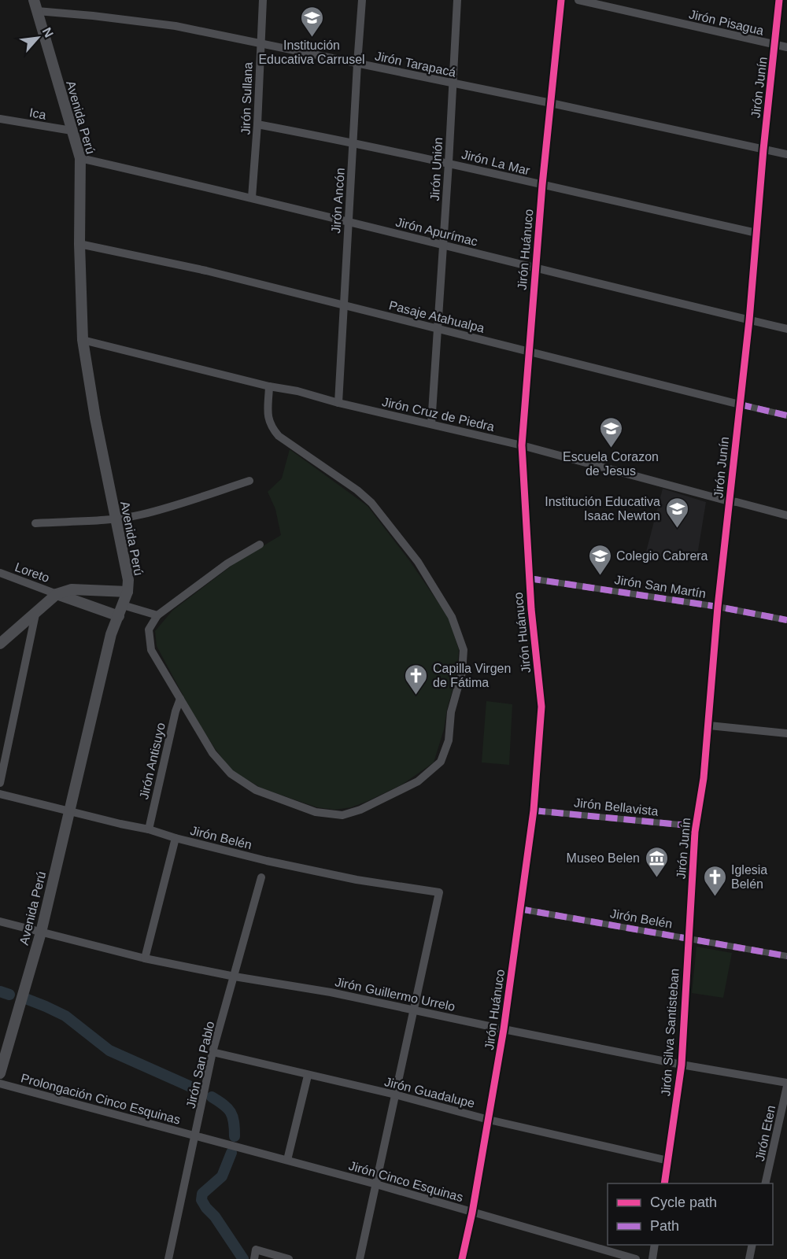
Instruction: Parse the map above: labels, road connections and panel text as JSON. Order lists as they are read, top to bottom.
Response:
{
  "streets": {
    "street": [
      "Jirón Pisagua",
      "Jirón Tarapacá",
      "Jirón Junín",
      "Jirón Sullana",
      "Ica",
      "Avenida Perú",
      "Jirón La Mar",
      "Jirón Unión",
      "Jirón Ancón",
      "Jirón Apurímac",
      "Jirón Huánuco",
      "Pasaje Atahualpa",
      "Jirón Cruz de Piedra",
      "Loreto",
      "Jirón San Martín",
      "Jirón Antisuyo",
      "Jirón Bellavista",
      "Jirón Belén",
      "Jirón Guillermo Urrelo",
      "Jirón Silva Santisteban",
      "Jirón San Pablo",
      "Jirón Guadalupe",
      "Prolongación Cinco Esquinas",
      "Jirón Eten",
      "Jirón Cinco Esquinas"
    ]
  },
  "crossings": [
    ["Jirón Pisagua", "Jirón Junín"],
    ["Jirón Tarapacá", "Jirón Junín"],
    ["Jirón Tarapacá", "Jirón Sullana"],
    ["Jirón Tarapacá", "Avenida Perú"],
    ["Jirón Tarapacá", "Jirón Unión"],
    ["Jirón Tarapacá", "Jirón Ancón"],
    ["Jirón Tarapacá", "Jirón Huánuco"],
    ["Jirón Junín", "Jirón La Mar"],
    ["Jirón Junín", "Jirón Apurímac"],
    ["Jirón Junín", "Pasaje Atahualpa"],
    ["Jirón Junín", "Jirón Cruz de Piedra"],
    ["Jirón Junín", "Jirón San Martín"],
    ["Jirón Junín", "Jirón Bellavista"],
    ["Jirón Junín", "Jirón Belén"],
    ["Jirón Junín", "Jirón Silva Santisteban"],
    ["Jirón Sullana", "Jirón La Mar"],
    ["Jirón Sullana", "Jirón Apurímac"],
    ["Ica", "Avenida Perú"],
    ["Avenida Perú", "Jirón Apurímac"],
    ["Avenida Perú", "Pasaje Atahualpa"],
    ["Avenida Perú", "Jirón Cruz de Piedra"],
    ["Avenida Perú", "Jirón Belén"],
    ["Avenida Perú", "Jirón Guillermo Urrelo"],
    ["Jirón La Mar", "Jirón Unión"],
    ["Jirón La Mar", "Jirón Ancón"],
    ["Jirón La Mar", "Jirón Huánuco"],
    ["Jirón Unión", "Jirón Apurímac"],
    ["Jirón Unión", "Pasaje Atahualpa"],
    ["Jirón Unión", "Jirón Cruz de Piedra"],
    ["Jirón Ancón", "Jirón Apurímac"],
    ["Jirón Ancón", "Pasaje Atahualpa"],
    ["Jirón Ancón", "Jirón Cruz de Piedra"],
    ["Jirón Apurímac", "Jirón Huánuco"],
    ["Jirón Huánuco", "Pasaje Atahualpa"],
    ["Jirón Huánuco", "Jirón Cruz de Piedra"],
    ["Jirón Huánuco", "Jirón San Martín"],
    ["Jirón Huánuco", "Jirón Bellavista"],
    ["Jirón Huánuco", "Jirón Belén"],
    ["Jirón Huánuco", "Jirón Guillermo Urrelo"],
    ["Jirón Huánuco", "Jirón Guadalupe"],
    ["Jirón Huánuco", "Jirón Cinco Esquinas"],
    ["Jirón Antisuyo", "Jirón Belén"],
    ["Jirón Belén", "Jirón Guillermo Urrelo"],
    ["Jirón Belén", "Jirón Silva Santisteban"],
    ["Jirón Guillermo Urrelo", "Jirón Silva Santisteban"],
    ["Jirón Guillermo Urrelo", "Jirón San Pablo"],
    ["Jirón Silva Santisteban", "Jirón Guadalupe"],
    ["Jirón San Pablo", "Jirón Guadalupe"],
    ["Jirón San Pablo", "Prolongación Cinco Esquinas"],
    ["Jirón San Pablo", "Jirón Cinco Esquinas"],
    ["Prolongación Cinco Esquinas", "Jirón Cinco Esquinas"]
  ],
  "places": {
    "school or university": [
      "Institución Educativa Carrusel",
      "Escuela Corazon de Jesus",
      "Institución Educativa Isaac Newton",
      "Colegio Cabrera"
    ],
    "church": ["Capilla Virgen de Fátima", "Iglesia Belén"],
    "museum": ["Museo Belen"]
  },
  "legend": ["Cycle path", "Path"],
  "north": "top right"
}
